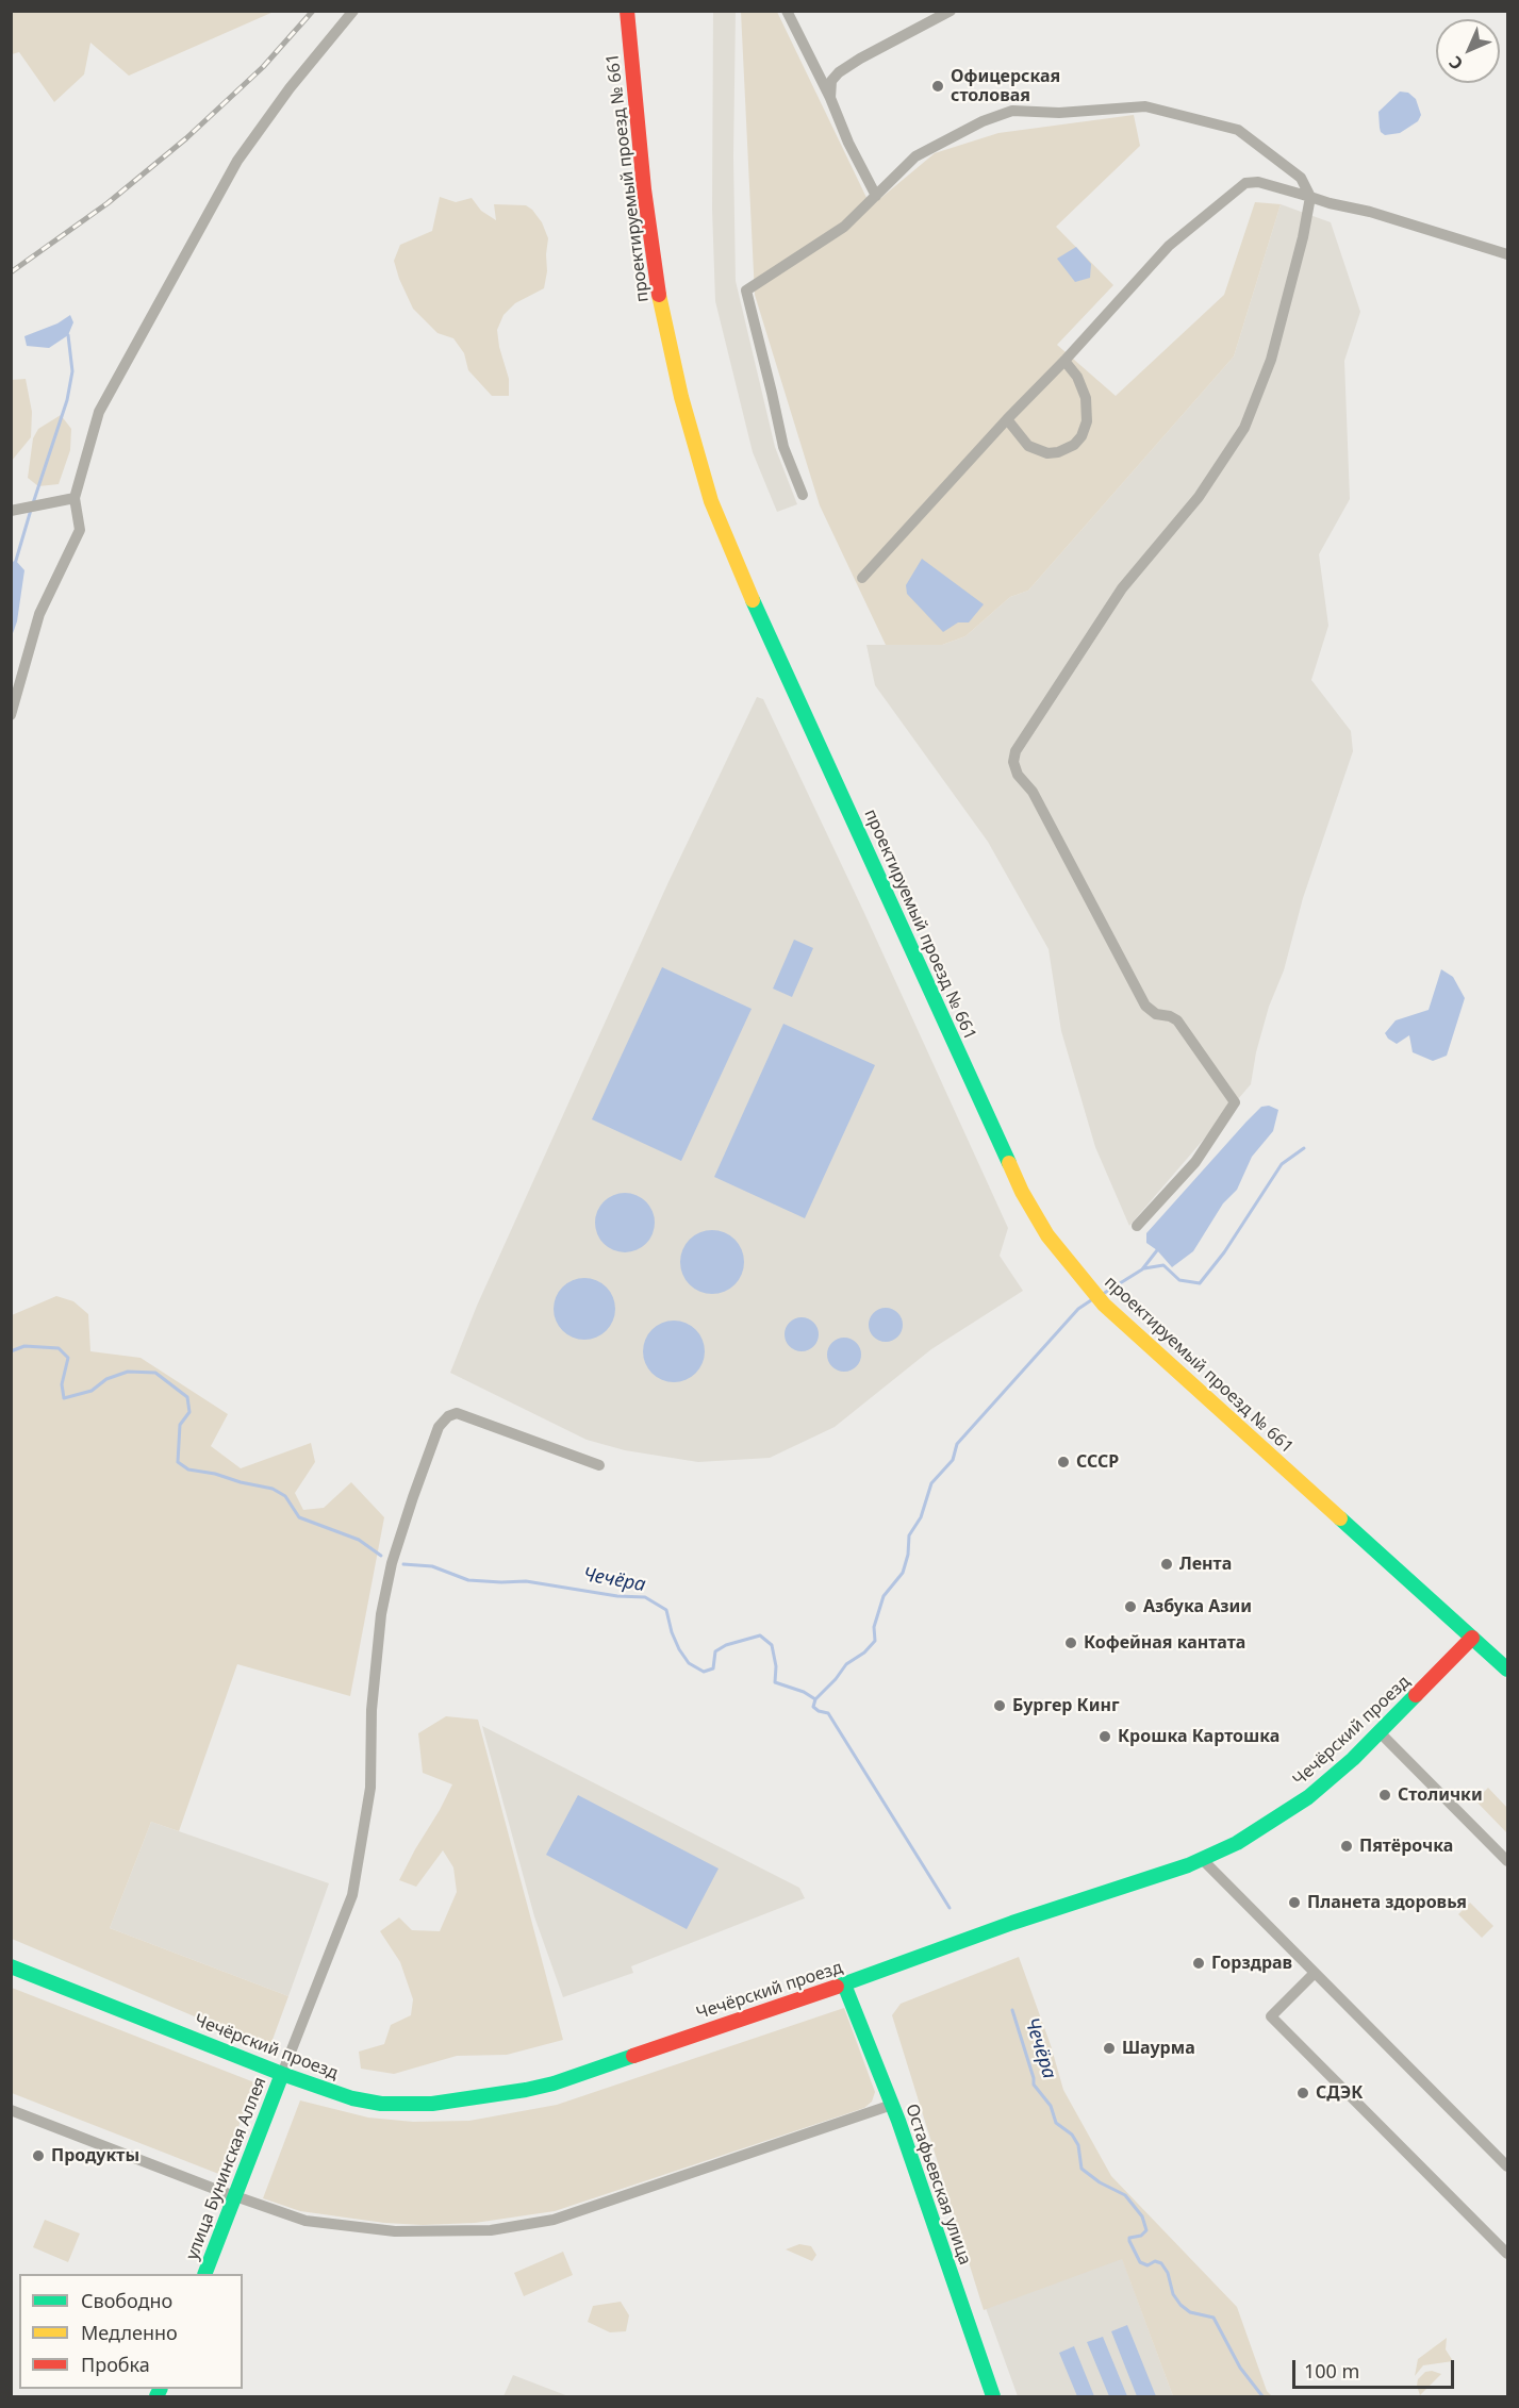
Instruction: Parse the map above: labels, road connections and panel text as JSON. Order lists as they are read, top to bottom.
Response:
{
  "streets": {
    "main road": [
      "проектируемый проезд № 661",
      "Чечёрский проезд",
      "улица Бунинская Аллея",
      "Остафьевская улица"
    ]
  },
  "crossings": [
    ["проектируемый проезд № 661", "Чечёрский проезд"],
    ["Чечёрский проезд", "улица Бунинская Аллея"],
    ["Чечёрский проезд", "Остафьевская улица"]
  ],
  "water": ["Чечёра"],
  "places": [
    "Офицерская столовая",
    "СССР",
    "Лента",
    "Азбука Азии",
    "Кофейная кантата",
    "Бургер Кинг",
    "Крошка Картошка",
    "Столички",
    "Пятёрочка",
    "Планета здоровья",
    "Горздрав",
    "Шаурма",
    "СДЭК",
    "Продукты"
  ],
  "legend": ["Свободно", "Медленно", "Пробка"],
  "scale_bar": "100 m",
  "north": "bottom left"
}
